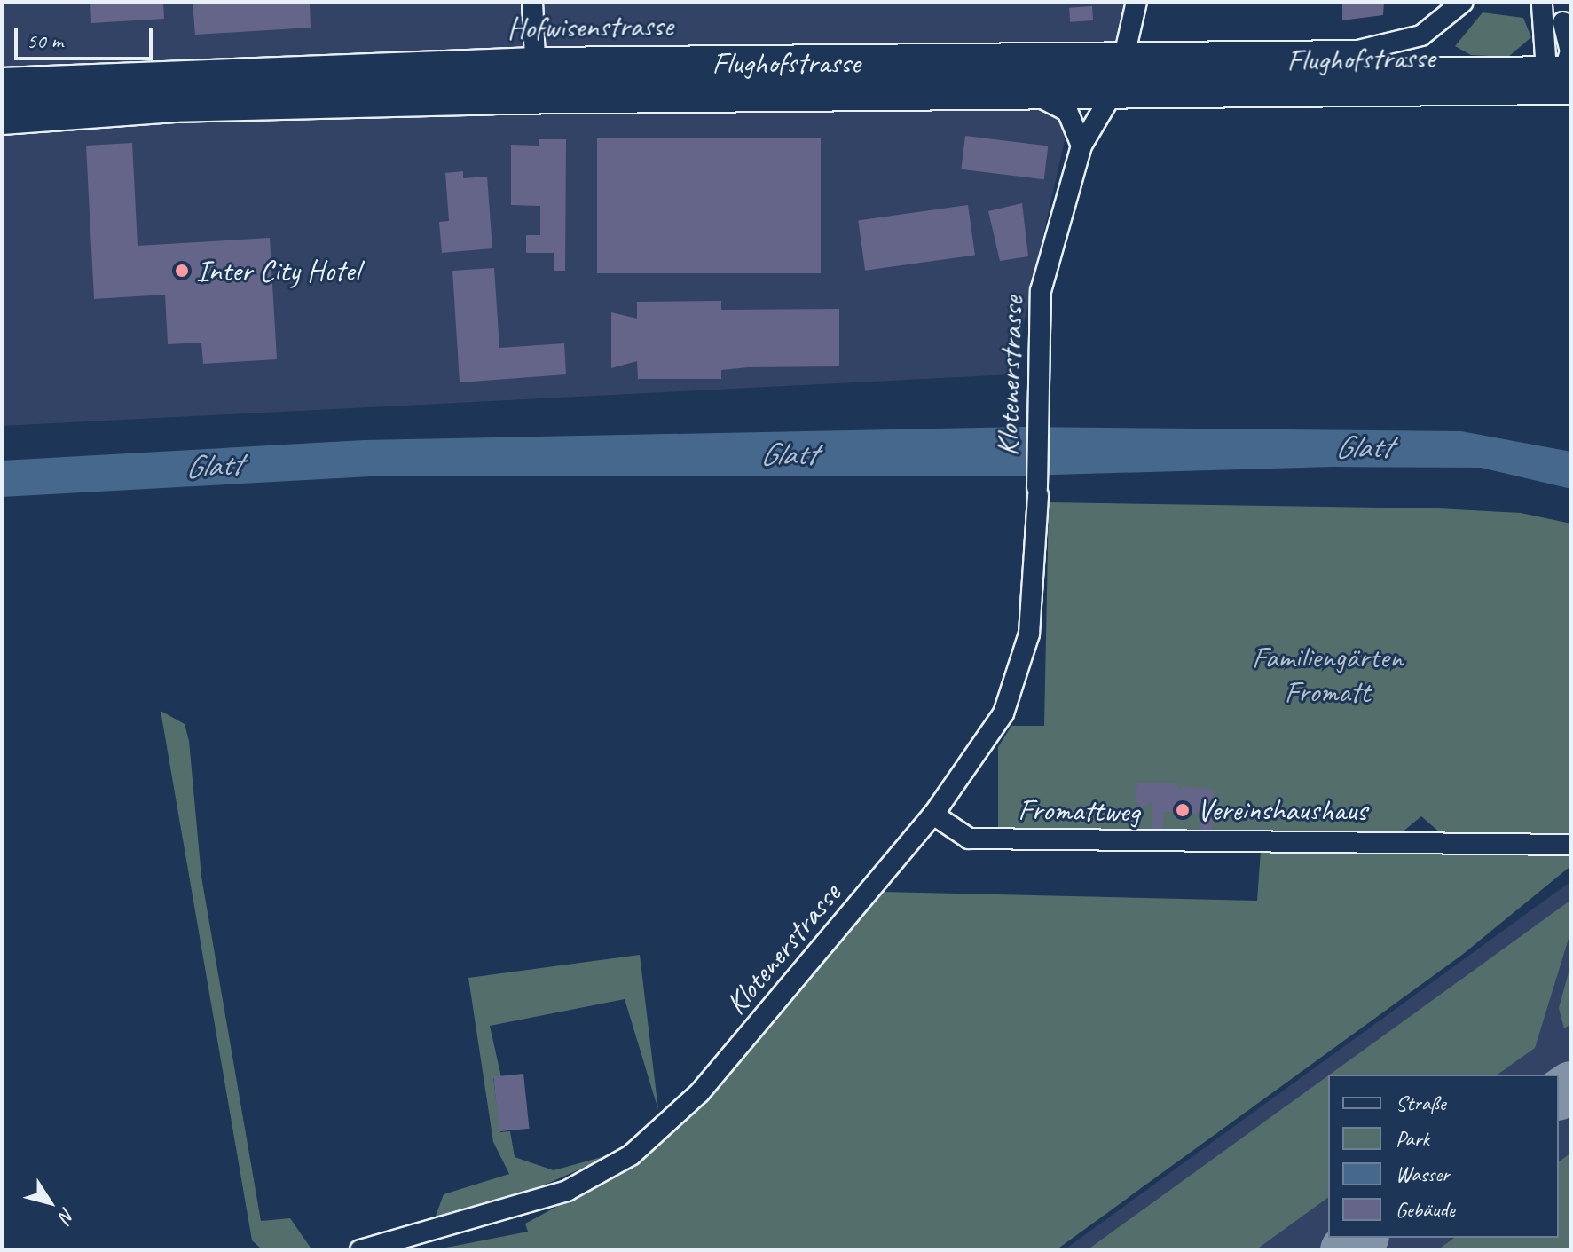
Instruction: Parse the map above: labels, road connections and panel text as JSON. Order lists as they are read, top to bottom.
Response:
{
  "streets": {
    "main road": ["Flughofstrasse"],
    "street": ["Hofwisenstrasse", "Klotenerstrasse", "Fromattweg"]
  },
  "crossings": [
    ["Flughofstrasse", "Klotenerstrasse"],
    ["Klotenerstrasse", "Fromattweg"]
  ],
  "water": ["Glatt"],
  "parks": ["Familiengärten Fromatt"],
  "places": ["Inter City Hotel", "Vereinshaushaus"],
  "legend": [
    "Straße",
    "Park",
    "Wasser",
    "Gebäude"
  ],
  "scale_bar": "50 m",
  "north": "bottom right"
}
